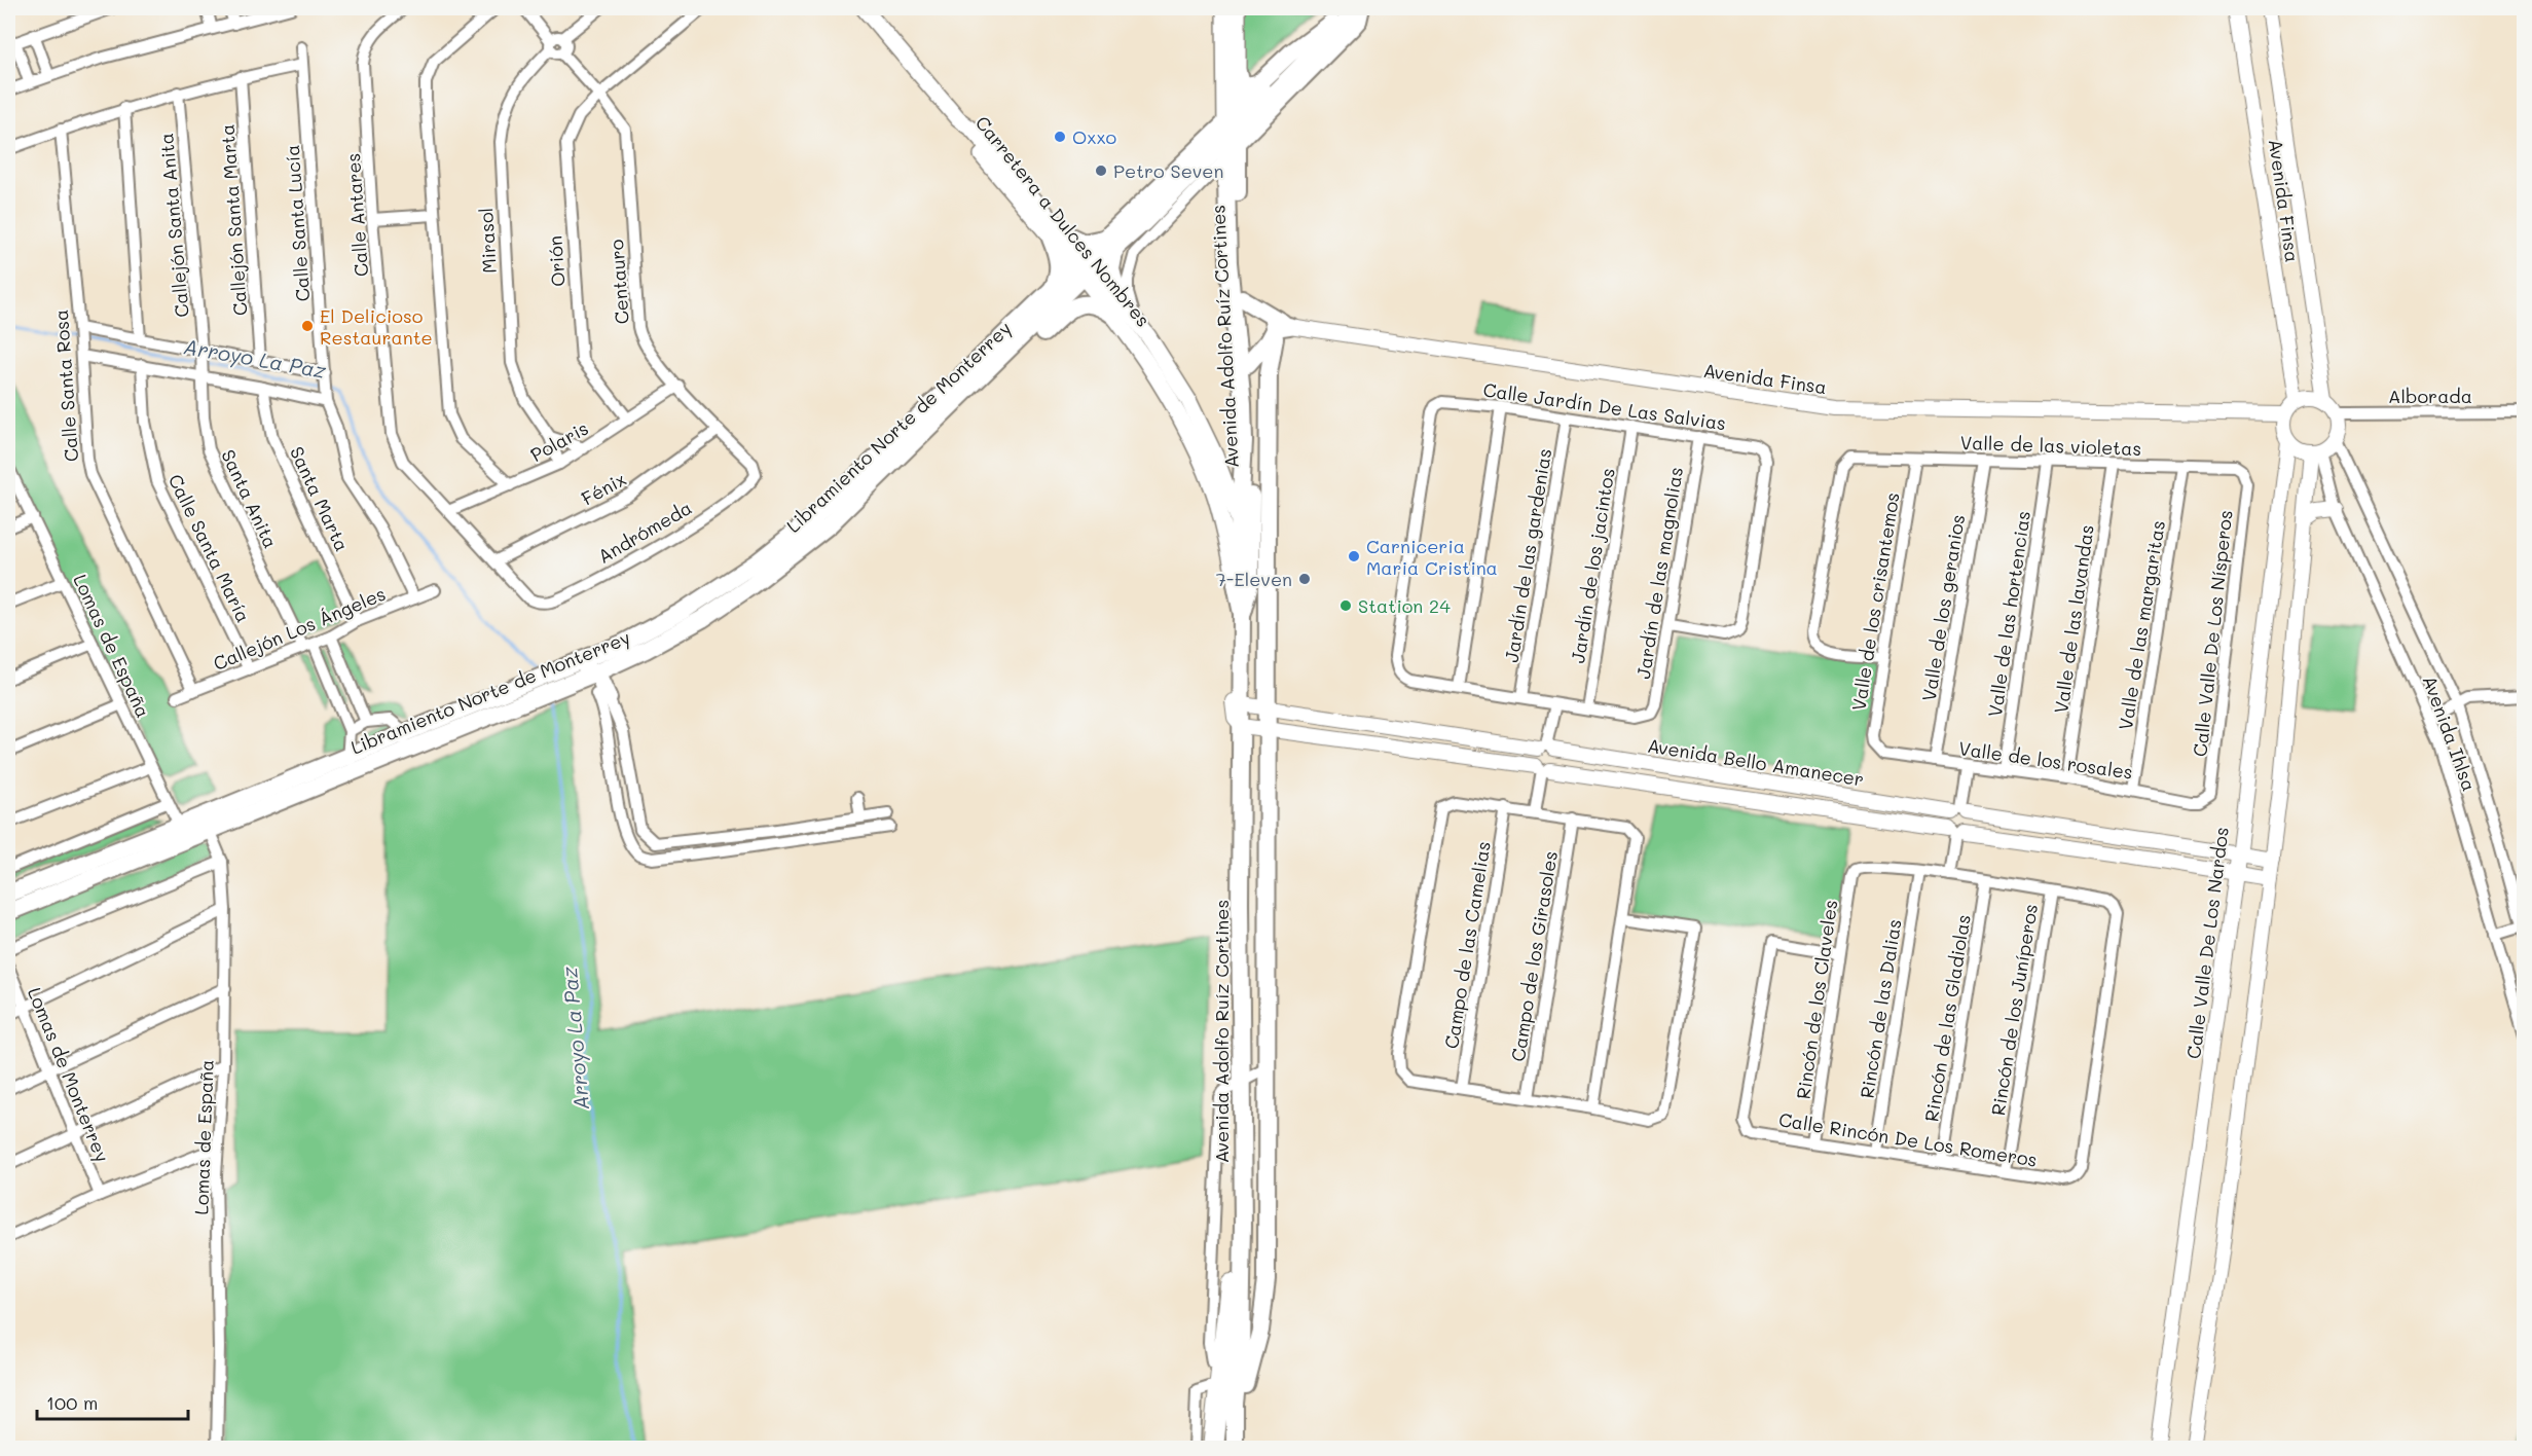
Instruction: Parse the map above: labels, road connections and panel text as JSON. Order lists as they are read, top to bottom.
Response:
{
  "streets": {
    "main road": ["Carretera a Dulces Nombres", "Avenida Adolfo Ruíz Cortines", "Libramiento Norte de Monterrey"],
    "street": [
      "Avenida Finsa",
      "Calle Antares",
      "Callejón Santa Marta",
      "Calle Santa Lucía",
      "Callejón Santa Anita",
      "Mirasol",
      "Orión",
      "Centauro",
      "Calle Santa Rosa",
      "Alborada",
      "Calle Jardín De Las Salvias",
      "Polaris",
      "Valle de las violetas",
      "Fénix",
      "Santa Anita",
      "Santa Marta",
      "Andrómeda",
      "Calle Santa María",
      "Jardín de las gardenias",
      "Jardín de los jacintos",
      "Jardín de las magnolias",
      "Valle de los crisantemos",
      "Valle de los geranios",
      "Valle de las hortencias",
      "Valle de las lavandas",
      "Valle de las margaritas",
      "Callejón Los Ángeles",
      "Calle Valle De Los Nísperos",
      "Lomas de España",
      "Avenida Ihlsa",
      "Valle de los rosales",
      "Avenida Bello Amanecer",
      "Calle Valle De Los Nardos",
      "Campo de las Camelias",
      "Campo de los Girasoles",
      "Rincón de los Claveles",
      "Rincón de las Dalias",
      "Rincón de los Juníperos",
      "Rincón de las Gladiolas",
      "Lomas de Monterrey",
      "Calle Rincón De Los Romeros"
    ]
  },
  "crossings": [
    ["Avenida Finsa", "Alborada"],
    ["Avenida Finsa", "Avenida Ihlsa"],
    ["Avenida Finsa", "Calle Valle De Los Nardos"],
    ["Calle Antares", "Polaris"],
    ["Calle Antares", "Fénix"],
    ["Calle Antares", "Andrómeda"],
    ["Carretera a Dulces Nombres", "Avenida Adolfo Ruíz Cortines"],
    ["Carretera a Dulces Nombres", "Libramiento Norte de Monterrey"],
    ["Calle Santa Lucía", "Callejón Los Ángeles"],
    ["Callejón Santa Anita", "Santa Anita"],
    ["Mirasol", "Centauro"],
    ["Mirasol", "Polaris"],
    ["Orión", "Centauro"],
    ["Orión", "Polaris"],
    ["Centauro", "Polaris"],
    ["Centauro", "Fénix"],
    ["Centauro", "Andrómeda"],
    ["Avenida Adolfo Ruíz Cortines", "Libramiento Norte de Monterrey"],
    ["Avenida Adolfo Ruíz Cortines", "Avenida Bello Amanecer"],
    ["Calle Santa Rosa", "Callejón Los Ángeles"],
    ["Alborada", "Avenida Ihlsa"],
    ["Alborada", "Calle Valle De Los Nardos"],
    ["Calle Jardín De Las Salvias", "Jardín de las gardenias"],
    ["Calle Jardín De Las Salvias", "Jardín de los jacintos"],
    ["Calle Jardín De Las Salvias", "Jardín de las magnolias"],
    ["Libramiento Norte de Monterrey", "Lomas de España"],
    ["Valle de las violetas", "Valle de los crisantemos"],
    ["Valle de las violetas", "Valle de los geranios"],
    ["Valle de las violetas", "Valle de las hortencias"],
    ["Valle de las violetas", "Valle de las lavandas"],
    ["Valle de las violetas", "Valle de las margaritas"],
    ["Valle de las violetas", "Calle Valle De Los Nísperos"],
    ["Santa Anita", "Callejón Los Ángeles"],
    ["Santa Marta", "Callejón Los Ángeles"],
    ["Calle Santa María", "Callejón Los Ángeles"],
    ["Jardín de los jacintos", "Jardín de las magnolias"],
    ["Valle de los crisantemos", "Valle de los rosales"],
    ["Valle de los geranios", "Valle de los rosales"],
    ["Valle de las hortencias", "Valle de los rosales"],
    ["Valle de las lavandas", "Valle de los rosales"],
    ["Valle de las margaritas", "Valle de los rosales"],
    ["Calle Valle De Los Nísperos", "Valle de los rosales"],
    ["Avenida Ihlsa", "Calle Valle De Los Nardos"],
    ["Avenida Bello Amanecer", "Calle Valle De Los Nardos"],
    ["Rincón de los Claveles", "Rincón de las Dalias"],
    ["Rincón de los Claveles", "Calle Rincón De Los Romeros"],
    ["Rincón de las Dalias", "Calle Rincón De Los Romeros"],
    ["Rincón de los Juníperos", "Calle Rincón De Los Romeros"],
    ["Rincón de las Gladiolas", "Calle Rincón De Los Romeros"]
  ],
  "water": ["Arroyo La Paz"],
  "places": [
    "Oxxo",
    "Petro Seven",
    "El Delicioso Restaurante",
    "Carniceria Maria Cristina",
    "7-Eleven",
    "Station 24"
  ],
  "scale_bar": "100 m"
}
